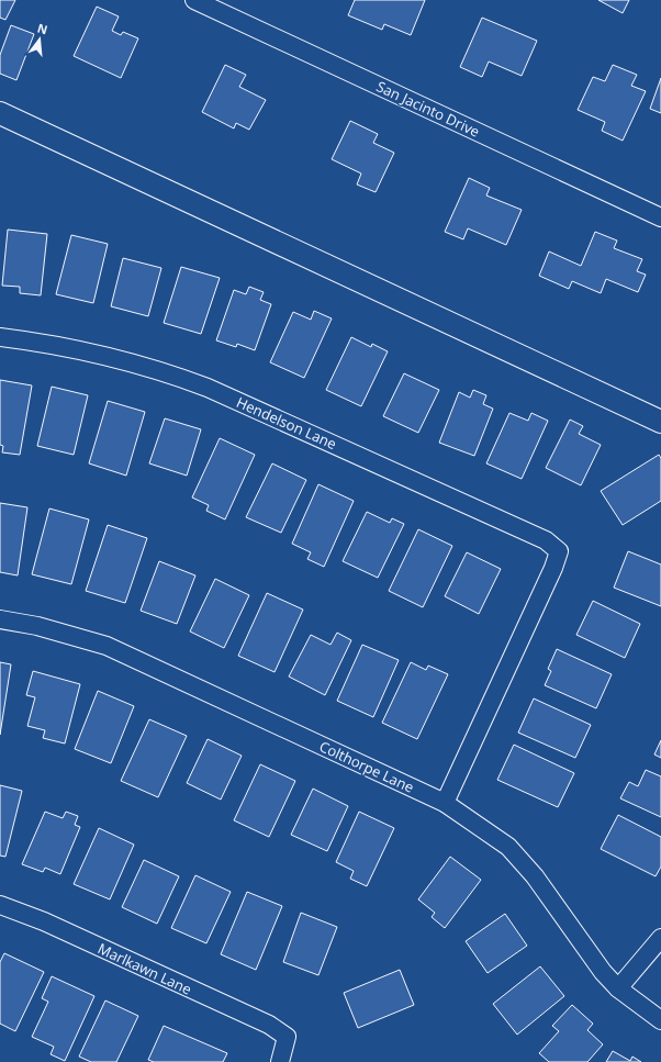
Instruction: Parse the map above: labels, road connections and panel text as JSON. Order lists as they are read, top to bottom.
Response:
{
  "streets": {
    "street": [
      "San Jacinto Drive",
      "Hendelson Lane",
      "Colthorpe Lane",
      "Marlkawn Lane"
    ]
  },
  "crossings": [
    ["Hendelson Lane", "Colthorpe Lane"]
  ],
  "north": "top"
}
